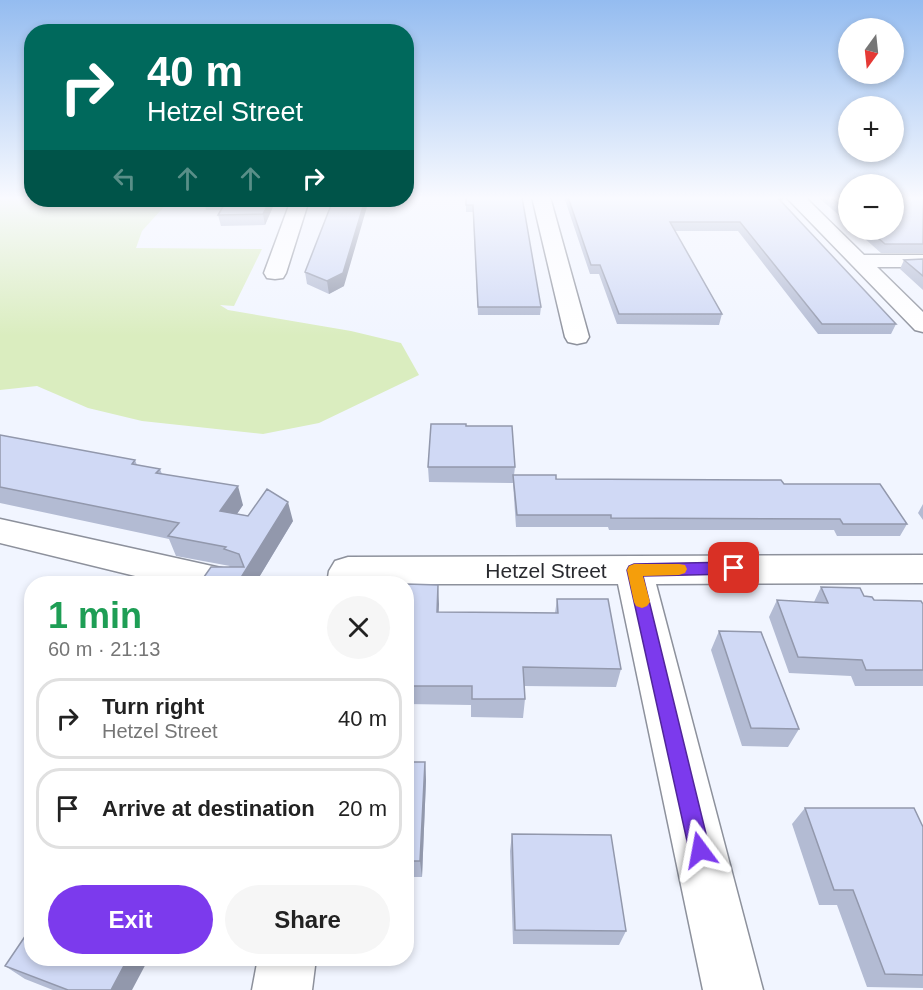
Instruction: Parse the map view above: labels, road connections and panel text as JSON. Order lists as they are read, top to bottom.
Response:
{
  "streets": {
    "street": ["Hetzel Street"]
  },
  "north": "bottom",
  "page": {
    "map_buttons": ["+", "−"],
    "turn": ["40 m", "Hetzel Street"],
    "heading": ["1 min", "60 m · 21:13"],
    "list": [
      {
        "name": "Turn right",
        "note": "Hetzel Street",
        "value": "40 m"
      },
      {
        "name": "Arrive at destination",
        "value": "20 m"
      }
    ],
    "buttons": ["Exit", "Share"]
  }
}
